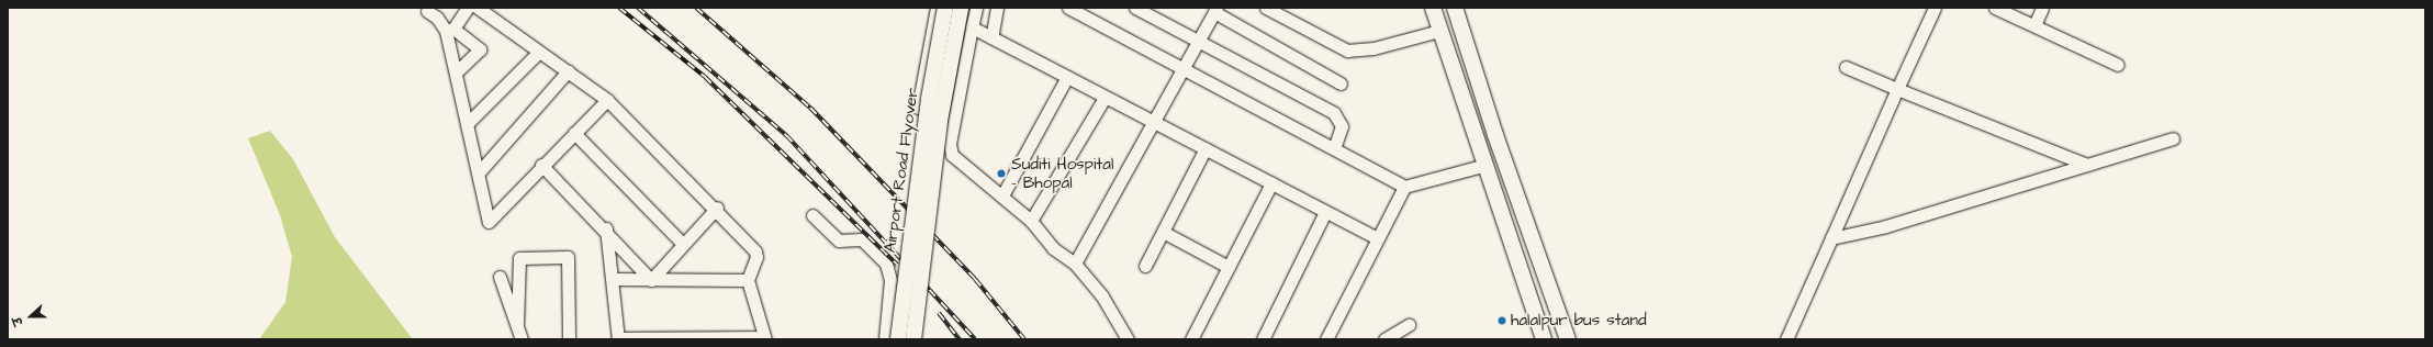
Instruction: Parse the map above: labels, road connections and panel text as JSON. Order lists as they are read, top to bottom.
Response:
{
  "streets": {
    "main road": ["Airport Road Flyover"]
  },
  "places": ["Suditi Hospital - Bhopal", "halalpur bus stand"],
  "north": "left"
}
